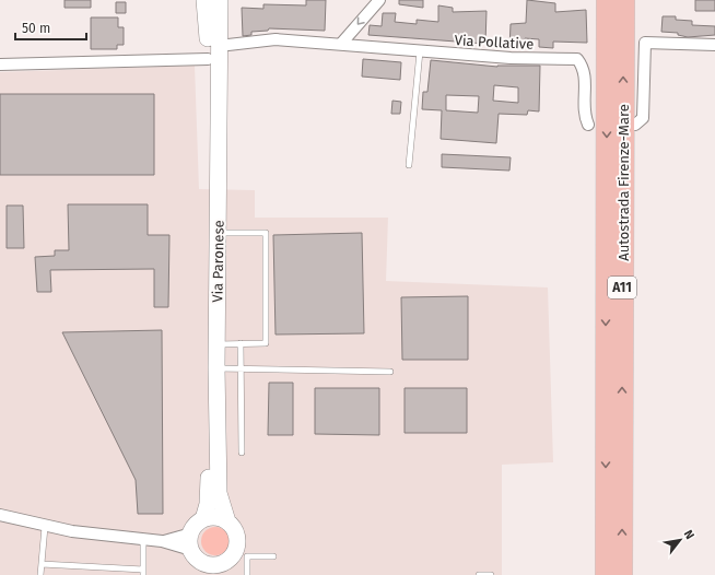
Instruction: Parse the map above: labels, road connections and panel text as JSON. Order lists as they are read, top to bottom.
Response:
{
  "streets": {
    "highway": ["Autostrada Firenze-Mare", "A11"],
    "main road": ["Via Paronese"],
    "street": ["Via Pollative"]
  },
  "crossings": [
    ["Via Pollative", "Via Paronese"]
  ],
  "scale_bar": "50 m",
  "north": "top right"
}
